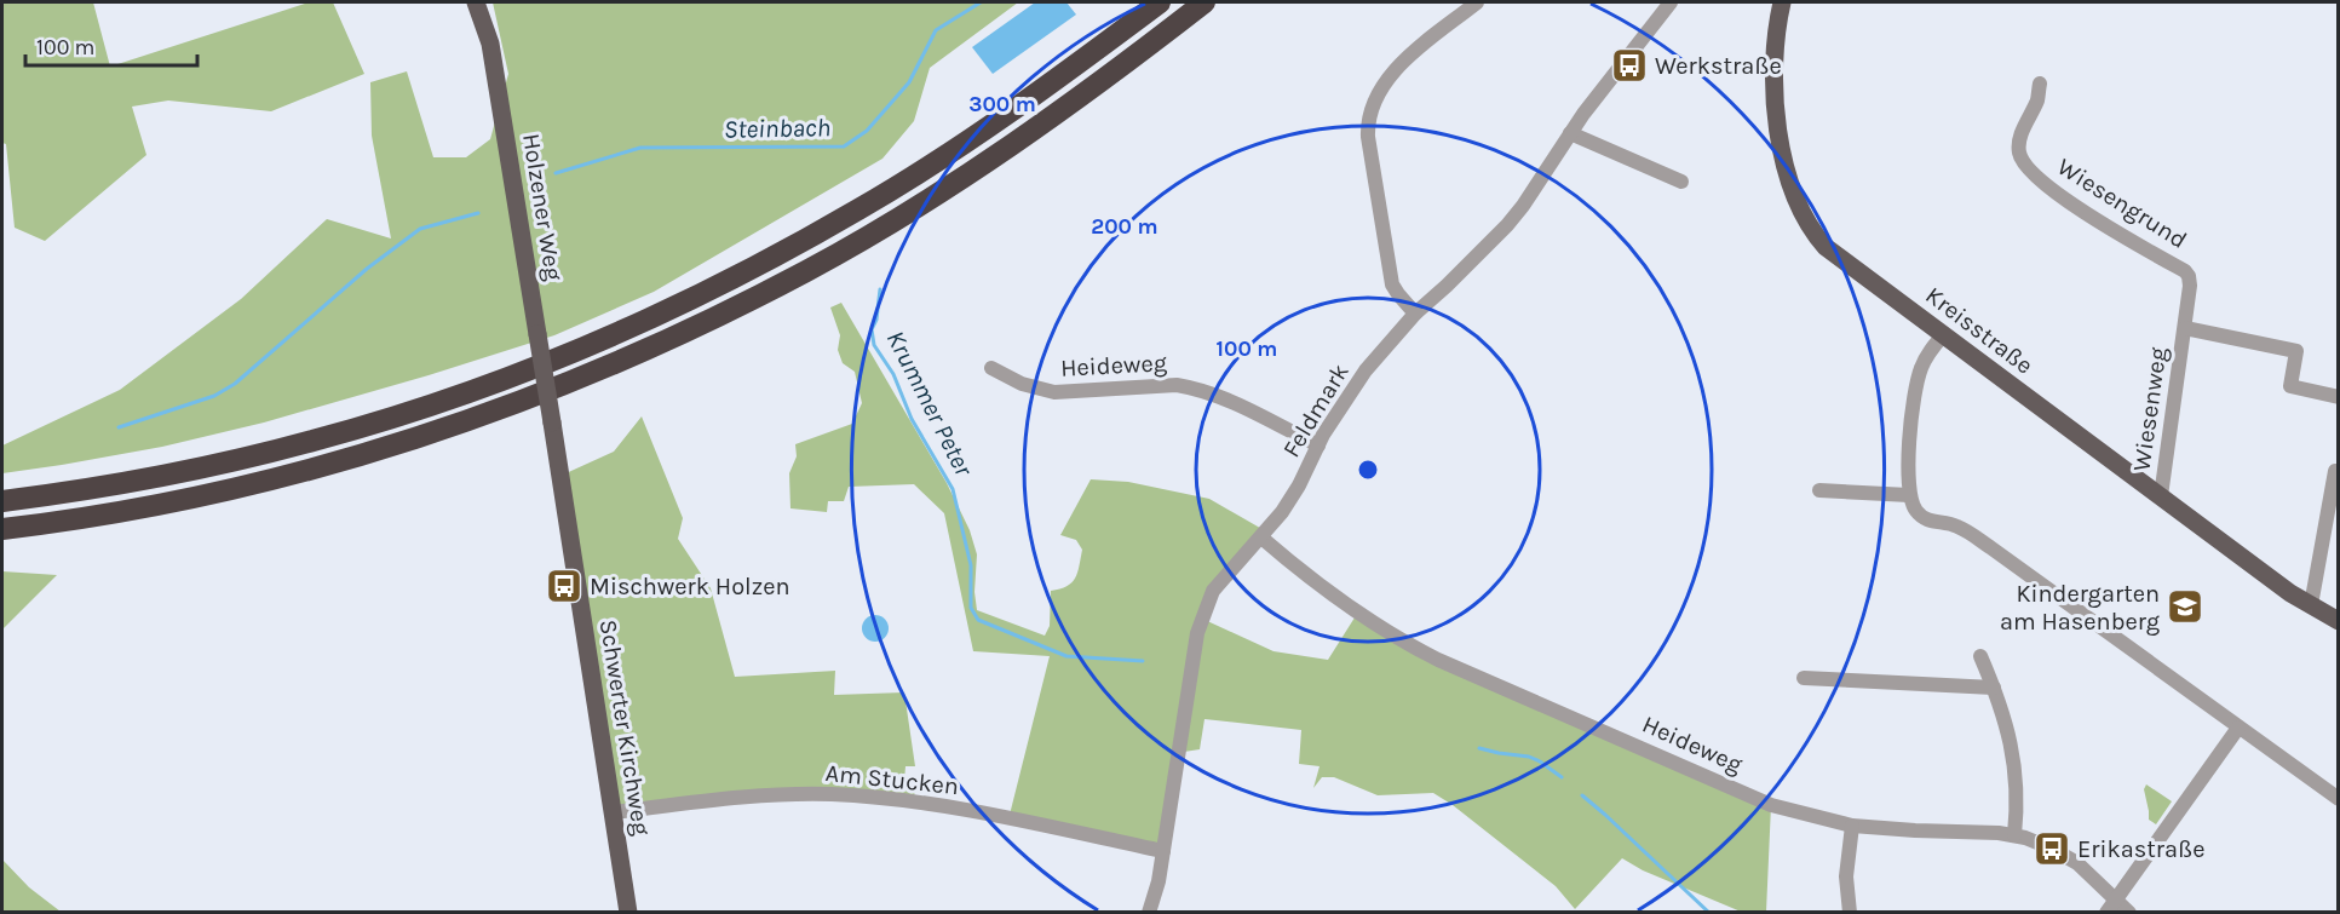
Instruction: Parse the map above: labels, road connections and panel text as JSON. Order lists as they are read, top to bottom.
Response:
{
  "streets": {
    "main road": ["Holzener Weg", "Kreisstraße", "Schwerter Kirchweg"],
    "street": [
      "Wiesengrund",
      "Heideweg",
      "Wiesenweg",
      "Feldmark",
      "Am Stucken"
    ]
  },
  "crossings": [
    ["Wiesengrund", "Wiesenweg"],
    ["Holzener Weg", "Schwerter Kirchweg"],
    ["Kreisstraße", "Wiesenweg"],
    ["Heideweg", "Feldmark"],
    ["Feldmark", "Am Stucken"],
    ["Schwerter Kirchweg", "Am Stucken"]
  ],
  "water": ["Steinbach", "Krummer Peter"],
  "places": {
    "bus stop": ["Werkstraße", "Mischwerk Holzen", "Erikastraße"],
    "school or university": ["Kindergarten am Hasenberg"]
  },
  "scale_bar": "100 m",
  "rings": ["300 m", "200 m", "100 m"]
}
